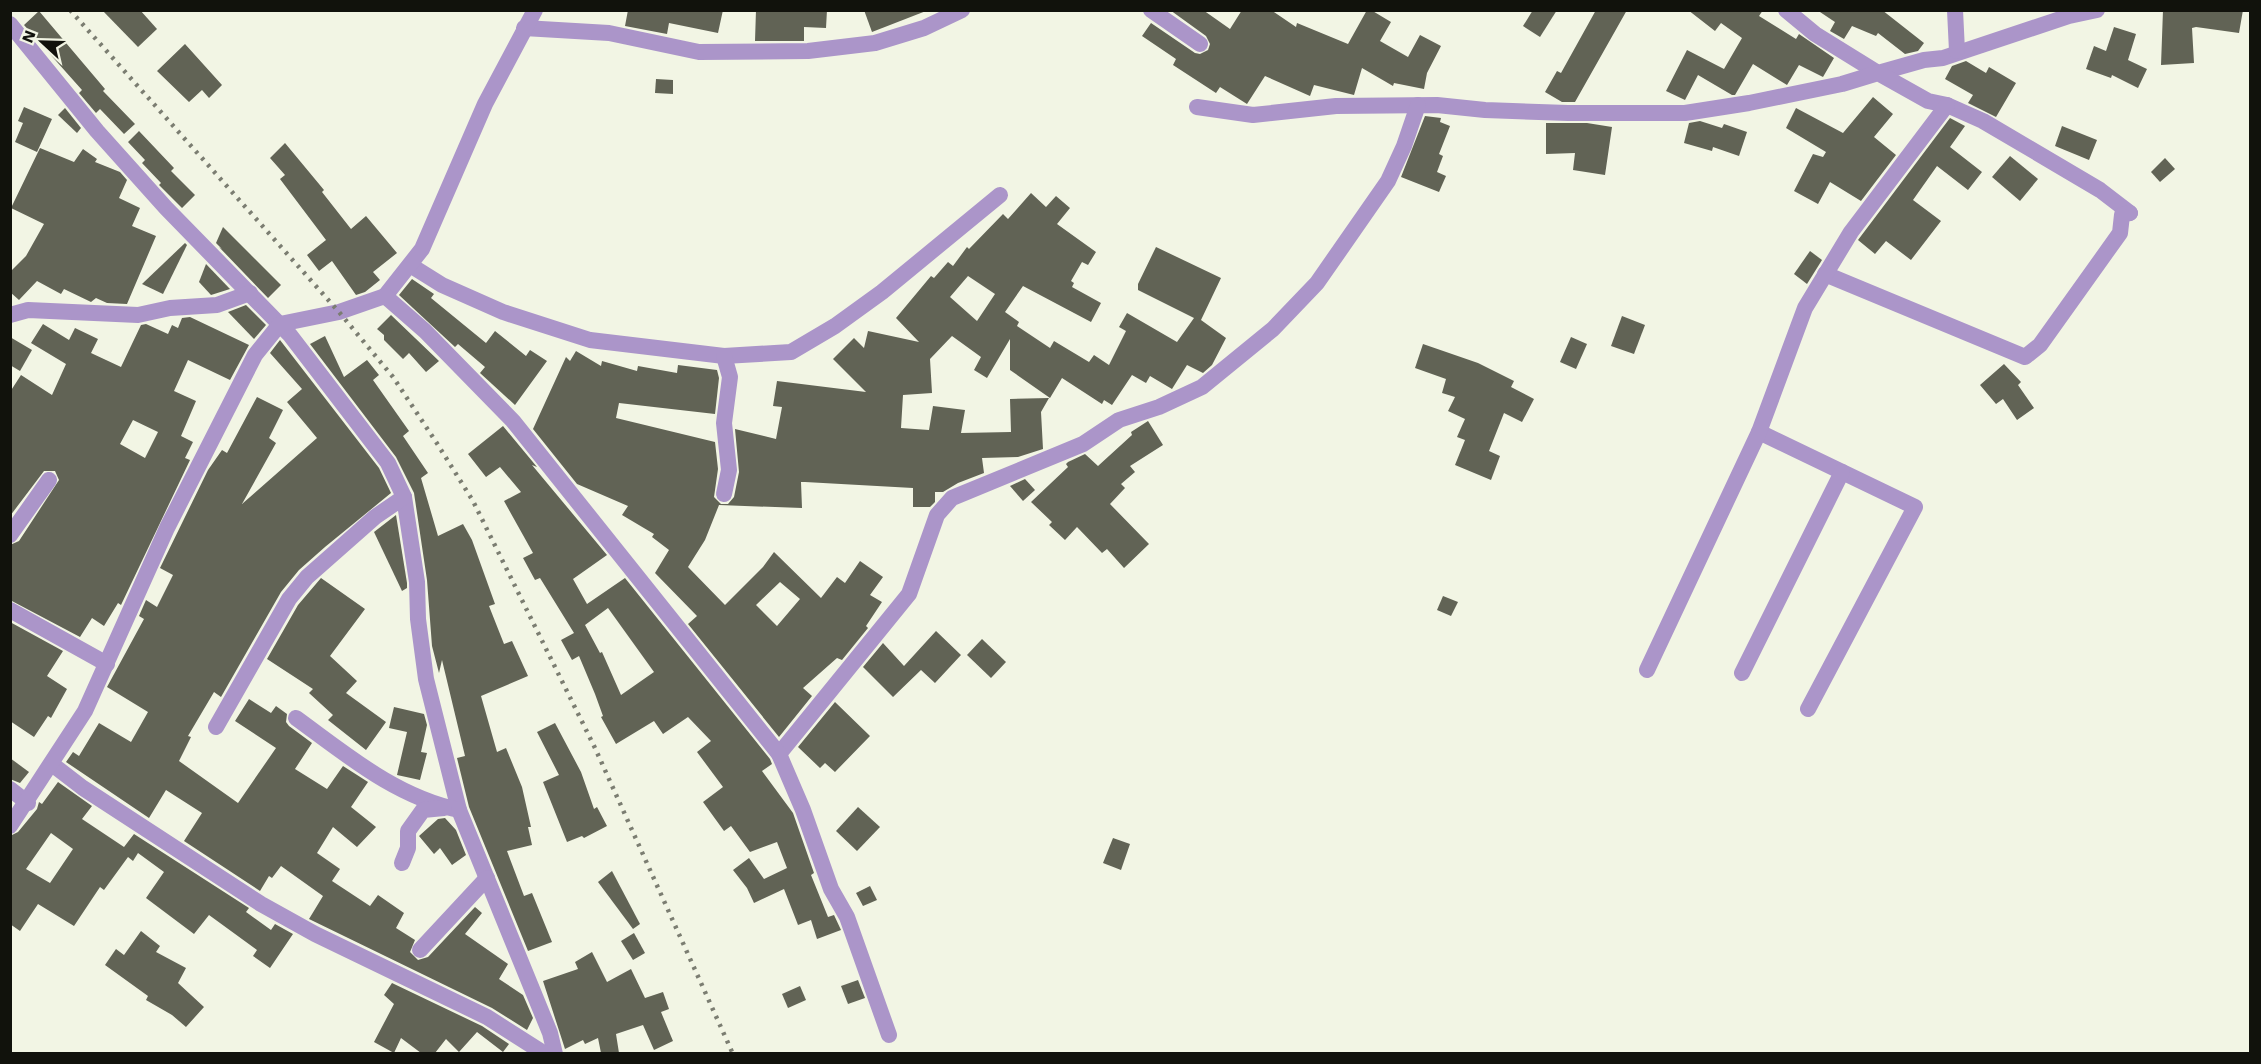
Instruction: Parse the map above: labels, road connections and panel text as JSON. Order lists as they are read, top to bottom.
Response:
{
  "north": "left"
}
